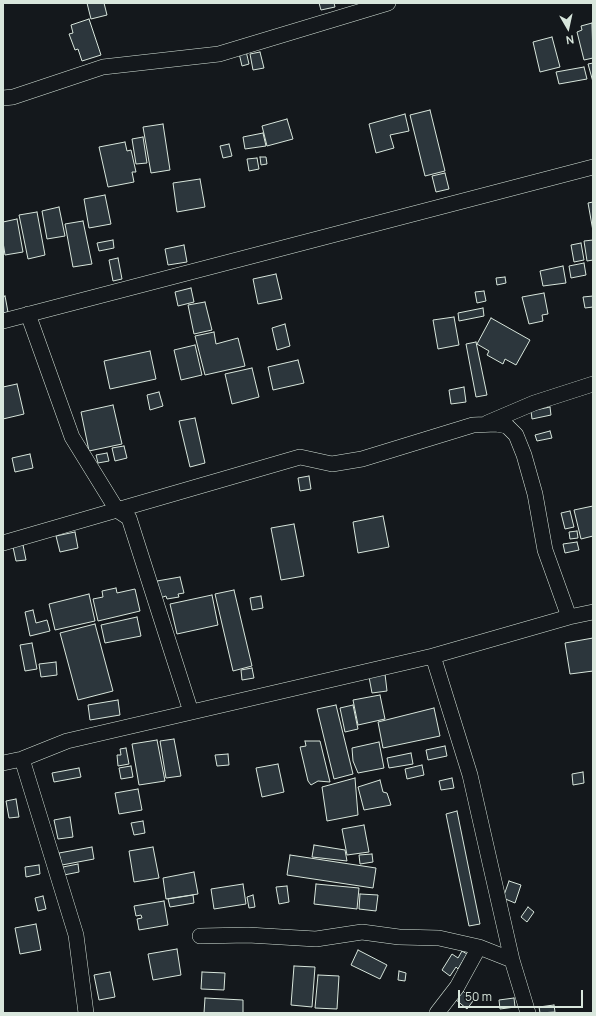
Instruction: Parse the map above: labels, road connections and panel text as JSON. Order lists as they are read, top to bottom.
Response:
{
  "scale_bar": "50 m",
  "north": "bottom"
}
